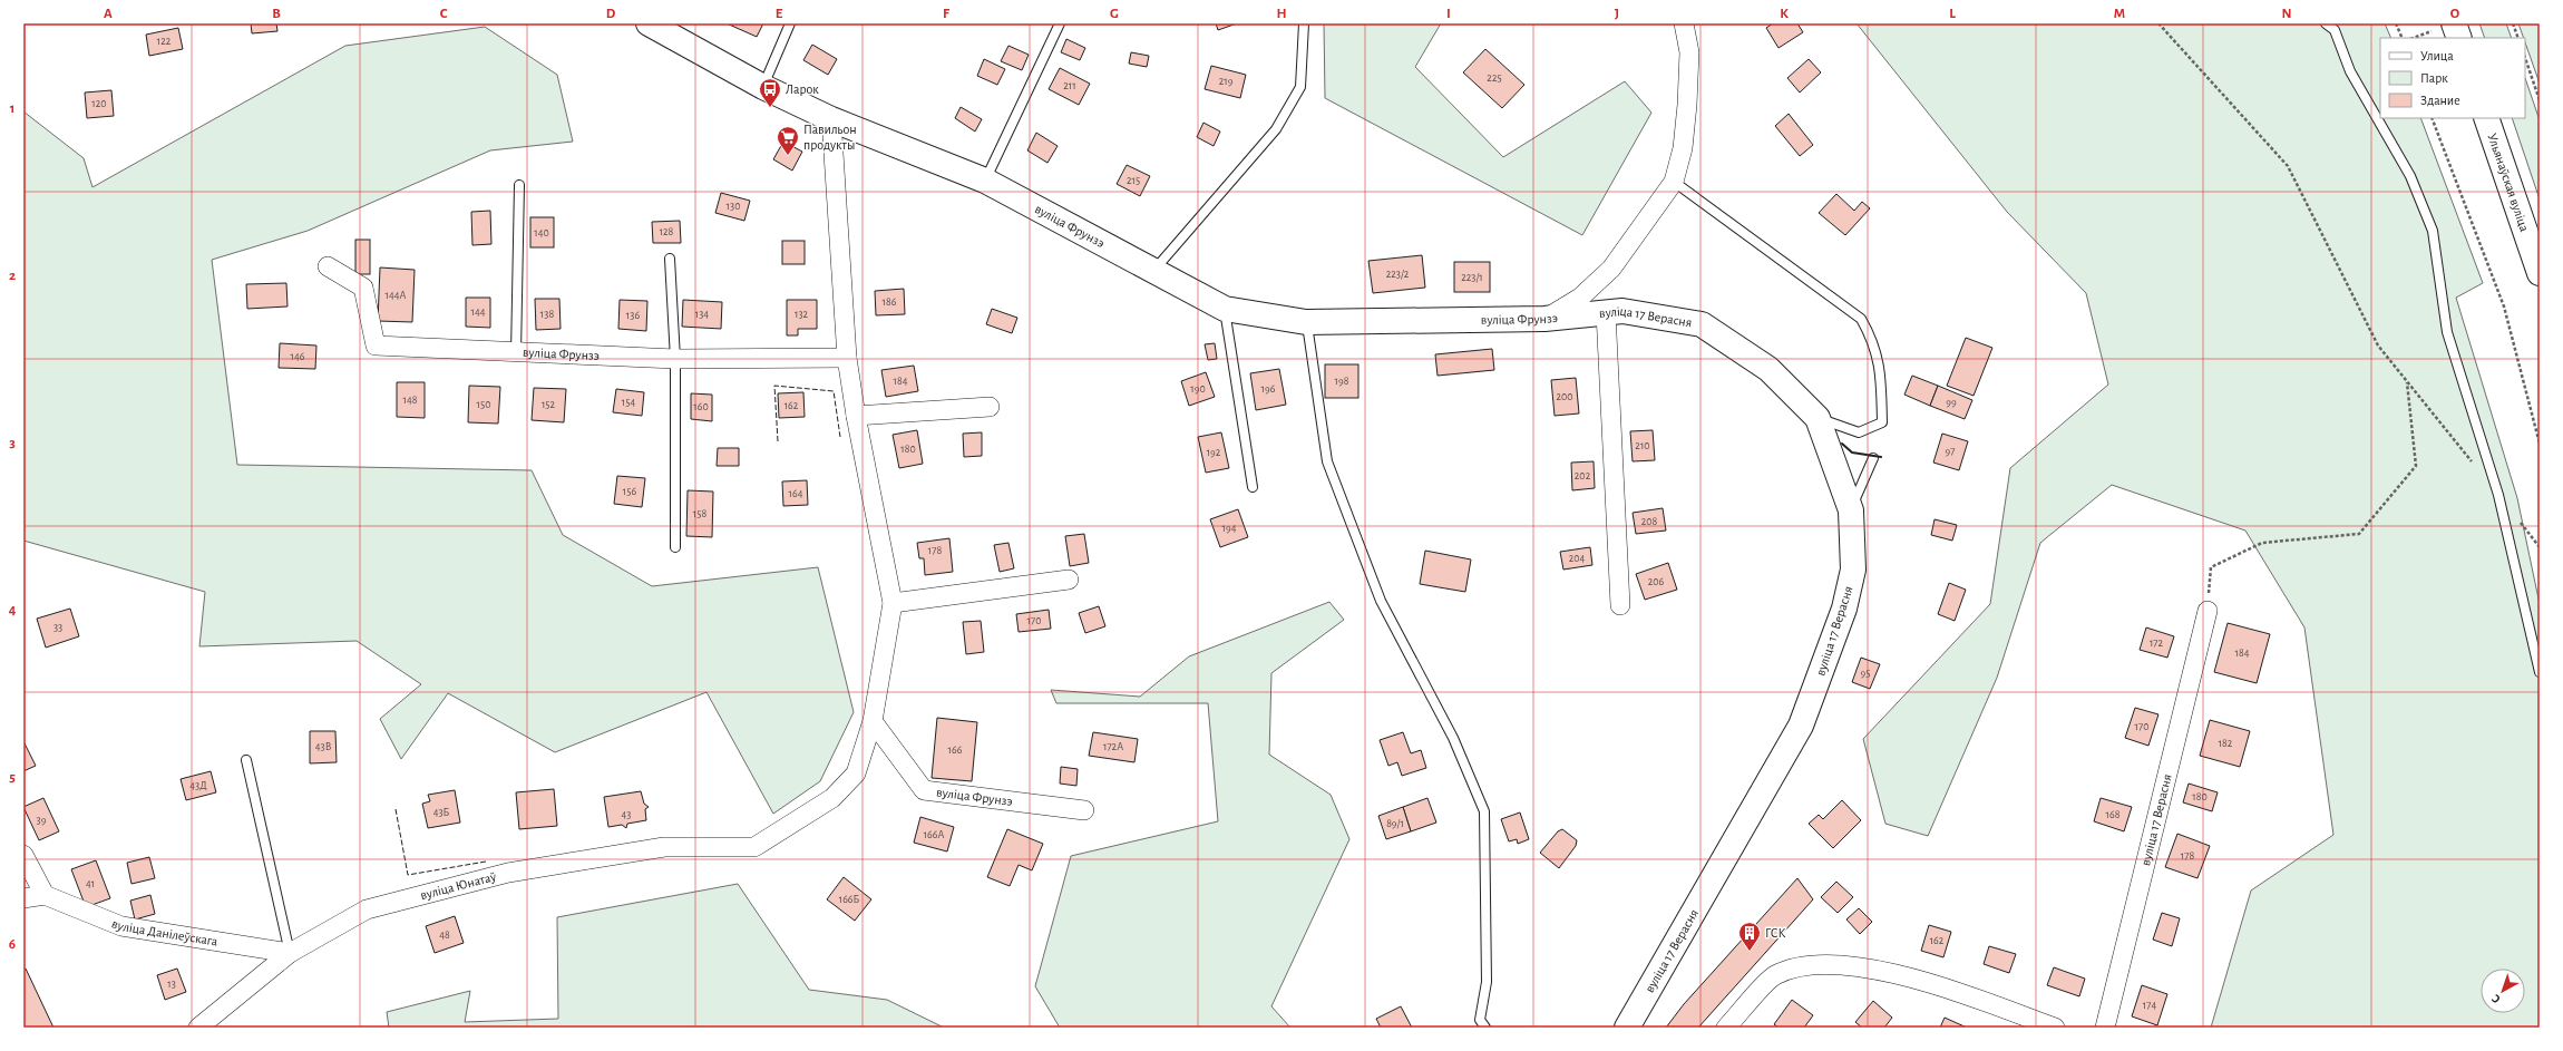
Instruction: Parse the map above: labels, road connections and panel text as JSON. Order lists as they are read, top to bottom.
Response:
{
  "streets": {
    "street": [
      "Ульянаўская вуліца",
      "вуліца Фрунзэ",
      "вуліца 17 Верасня",
      "вуліца Юнатаў",
      "вуліца Данілеўскага"
    ]
  },
  "crossings": [
    ["вуліца Фрунзэ", "вуліца 17 Верасня"],
    ["вуліца Фрунзэ", "вуліца Юнатаў"],
    ["вуліца Юнатаў", "вуліца Данілеўскага"]
  ],
  "places": {
    "bus stop": ["Ларок"],
    "supermarket": ["Павильон продукты"],
    "building": ["ГСК"]
  },
  "house_numbers": [
    "122",
    "225",
    "219",
    "211",
    "120",
    "215",
    "130",
    "128",
    "140",
    "223/2",
    "223/1",
    "144А",
    "186",
    "144",
    "138",
    "134",
    "132",
    "136",
    "146",
    "184",
    "198",
    "190",
    "196",
    "200",
    "148",
    "154",
    "99",
    "150",
    "152",
    "162",
    "160",
    "210",
    "180",
    "97",
    "192",
    "202",
    "156",
    "164",
    "158",
    "208",
    "194",
    "178",
    "204",
    "206",
    "170",
    "33",
    "172",
    "184",
    "95",
    "170",
    "182",
    "43В",
    "172А",
    "166",
    "43Д",
    "180",
    "43Б",
    "43",
    "168",
    "39",
    "89/1",
    "166А",
    "178",
    "41",
    "166Б",
    "48",
    "162",
    "13",
    "174"
  ],
  "legend": ["Улица", "Парк", "Здание"],
  "north": "bottom left",
  "grid": {
    "columns": [
      "A",
      "B",
      "C",
      "D",
      "E",
      "F",
      "G",
      "H",
      "I",
      "J",
      "K",
      "L",
      "M",
      "N",
      "O"
    ],
    "rows": [
      "1",
      "2",
      "3",
      "4",
      "5",
      "6"
    ]
  }
}
